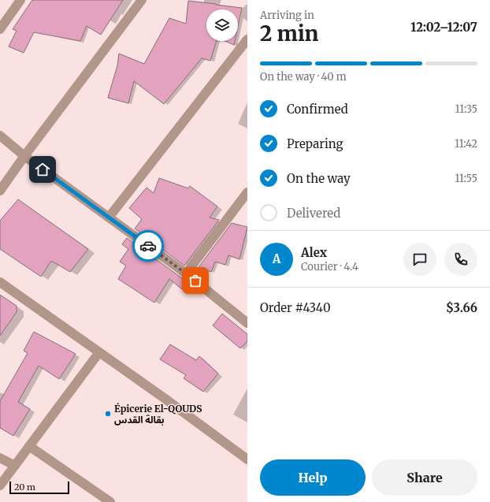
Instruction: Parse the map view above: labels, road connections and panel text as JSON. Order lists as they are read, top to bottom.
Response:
{
  "places": ["Épicerie El-QOUDS بقالة القدس"],
  "scale_bar": "20 m",
  "page": {
    "heading": ["2 min", "Arriving in", "12:02–12:07"],
    "panel": [
      "Alex",
      "Courier · 4.4",
      "Order #4340",
      "$3.66"
    ],
    "bar": "On the way · 40 m",
    "list": [
      ["Confirmed", "11:35"],
      ["Preparing", "11:42"],
      ["On the way", "11:55"],
      "Delivered"
    ],
    "round": "A",
    "buttons": ["Help", "Share"],
    "scale": "20 m"
  }
}
